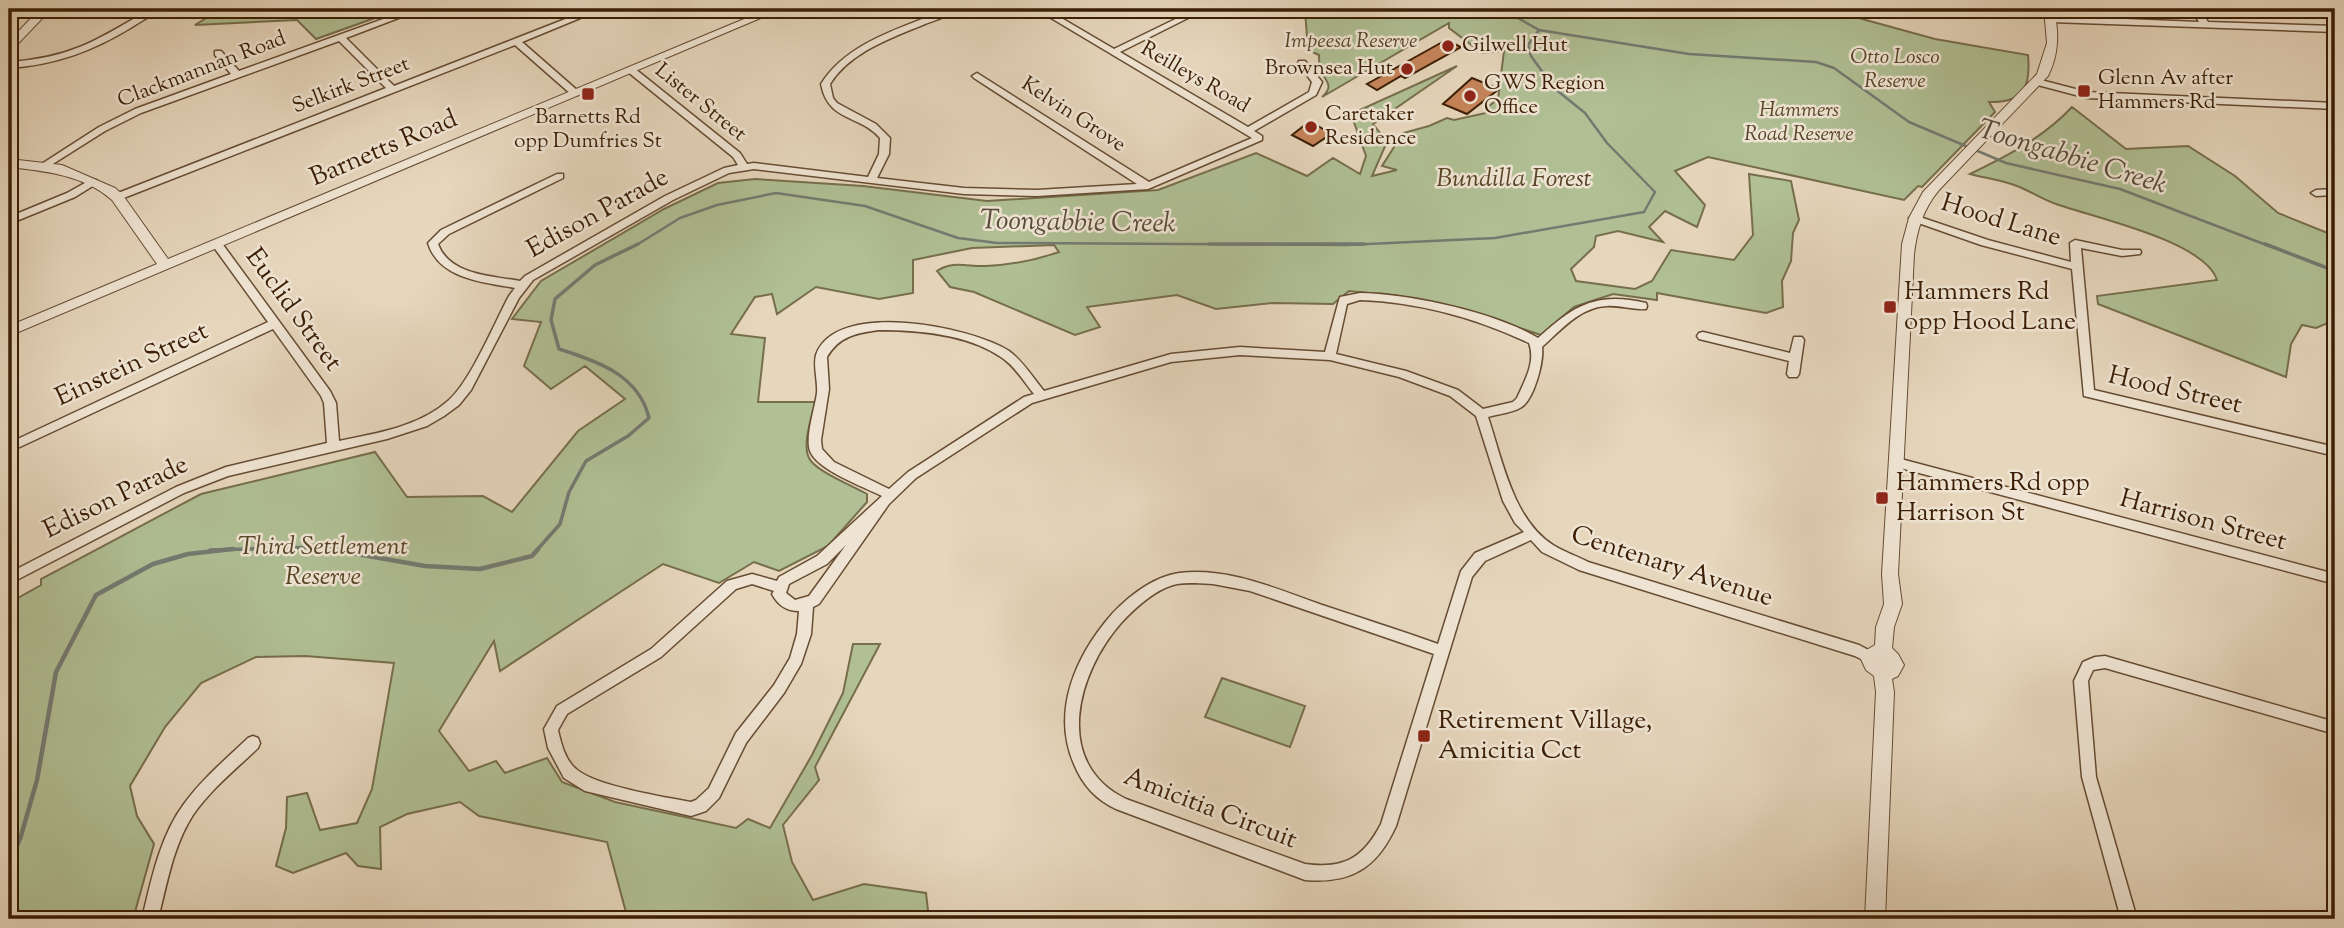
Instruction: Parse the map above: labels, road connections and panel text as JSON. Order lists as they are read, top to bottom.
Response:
{
  "streets": {
    "street": [
      "Clackmannan Road",
      "Reilleys Road",
      "Selkirk Street",
      "Lister Street",
      "Kelvin Grove",
      "Barnetts Road",
      "Edison Parade",
      "Hood Lane",
      "Euclid Street",
      "Einstein Street",
      "Hood Street",
      "Harrison Street",
      "Centenary Avenue",
      "Amicitia Circuit"
    ]
  },
  "crossings": [
    ["Reilleys Road", "Edison Parade"],
    ["Lister Street", "Barnetts Road"],
    ["Lister Street", "Edison Parade"],
    ["Kelvin Grove", "Edison Parade"],
    ["Barnetts Road", "Euclid Street"],
    ["Edison Parade", "Euclid Street"],
    ["Hood Lane", "Hood Street"],
    ["Euclid Street", "Einstein Street"],
    ["Centenary Avenue", "Amicitia Circuit"]
  ],
  "water": ["Toongabbie Creek"],
  "parks": [
    "Impeesa Reserve",
    "Otto Losco Reserve",
    "Hammers Road Reserve",
    "Bundilla Forest",
    "Third Settlement Reserve"
  ],
  "places": {
    "other": [
      "Gilwell Hut",
      "Brownsea Hut",
      "GWS Region Office",
      "Caretaker Residence"
    ],
    "transit": [
      "Glenn Av after Hammers Rd",
      "Barnetts Rd opp Dumfries St",
      "Hammers Rd opp Hood Lane",
      "Hammers Rd opp Harrison St",
      "Retirement Village, Amicitia Cct"
    ]
  }
}
